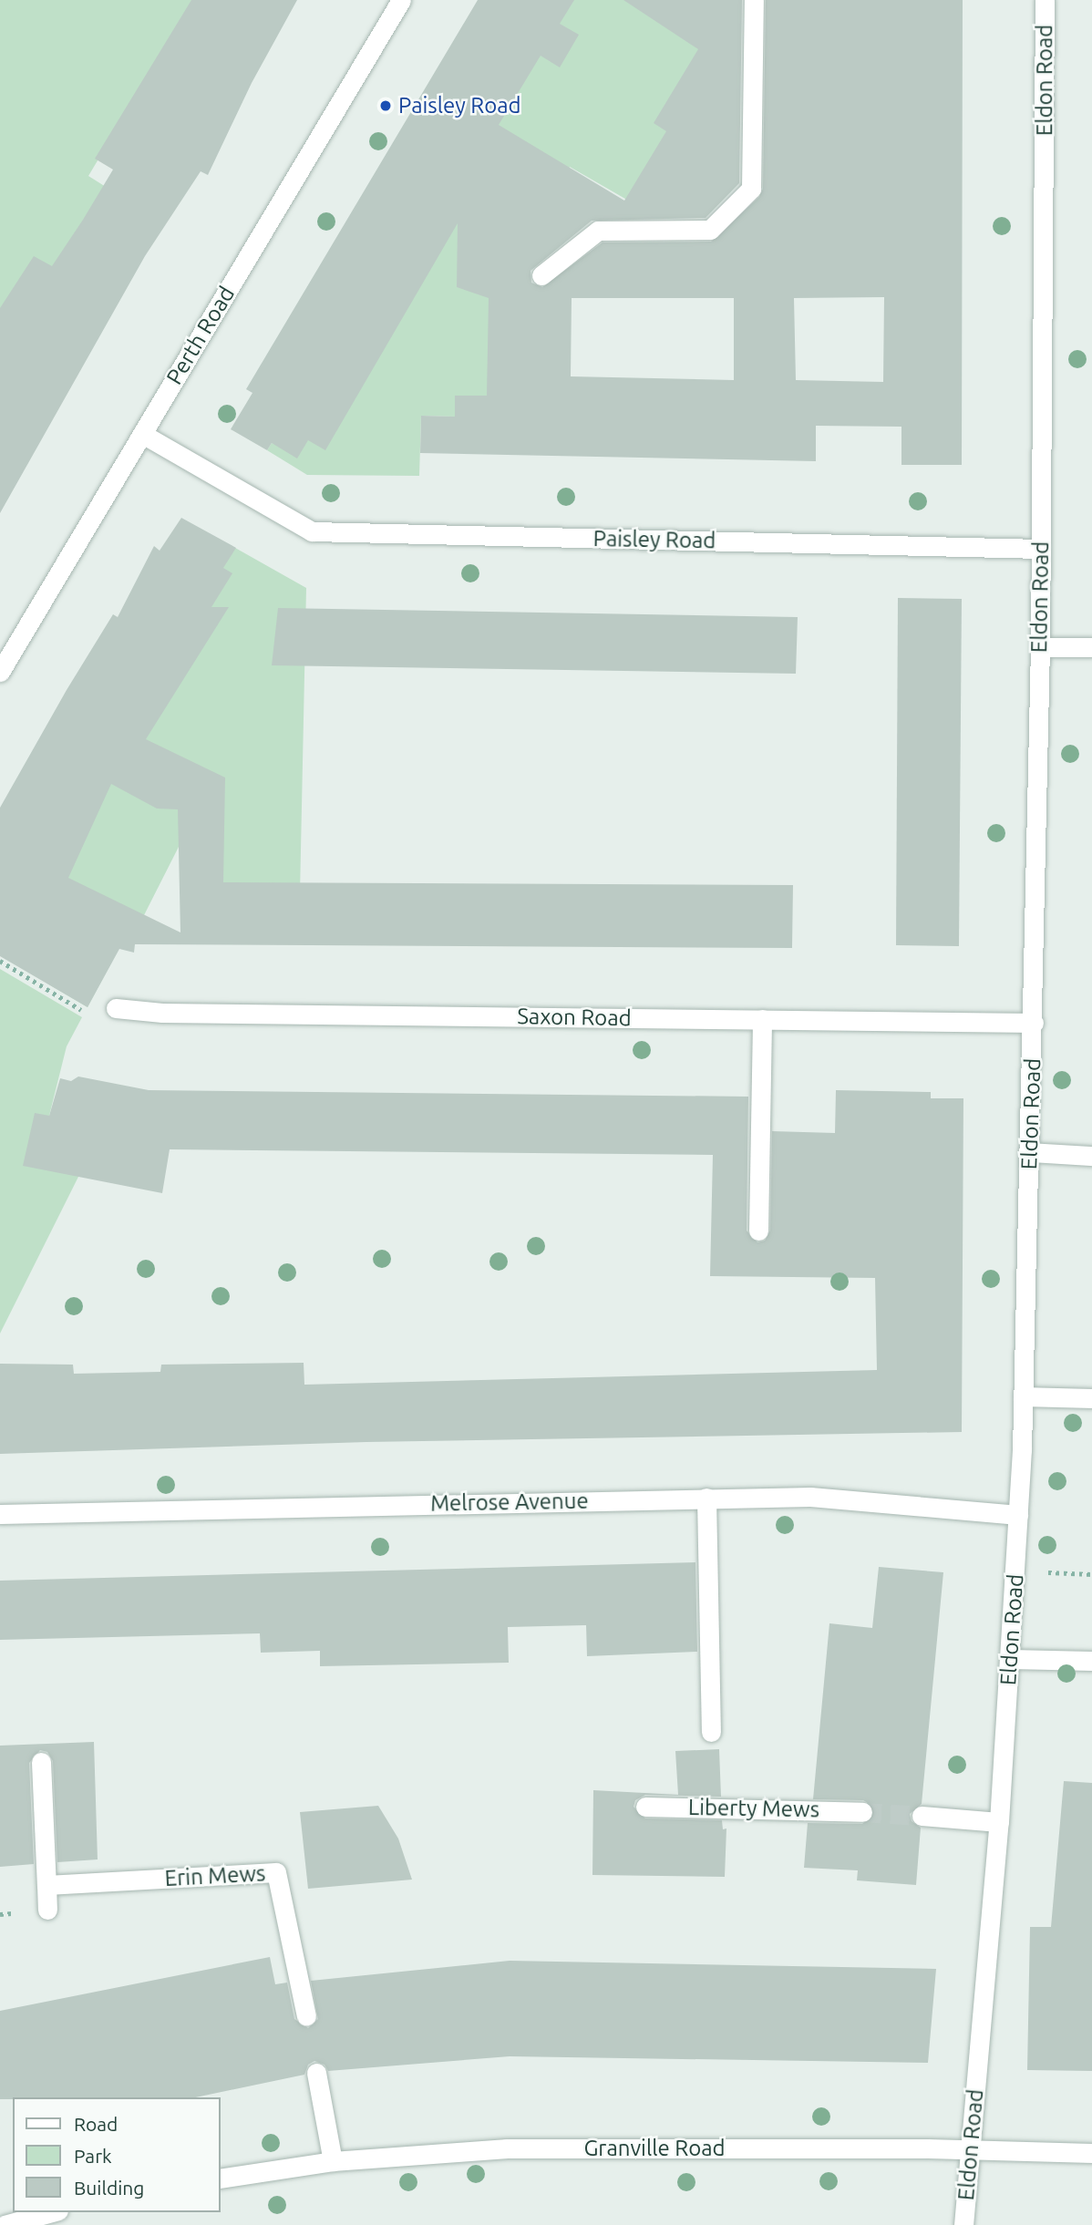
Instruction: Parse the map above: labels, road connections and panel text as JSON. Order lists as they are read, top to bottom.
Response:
{
  "streets": {
    "street": [
      "Eldon Road",
      "Perth Road",
      "Paisley Road",
      "Saxon Road",
      "Melrose Avenue",
      "Liberty Mews",
      "Erin Mews",
      "Granville Road"
    ]
  },
  "crossings": [
    ["Eldon Road", "Paisley Road"],
    ["Eldon Road", "Saxon Road"],
    ["Eldon Road", "Melrose Avenue"],
    ["Eldon Road", "Granville Road"],
    ["Perth Road", "Paisley Road"]
  ],
  "places": ["Paisley Road"],
  "legend": ["Road", "Park", "Building"]
}
